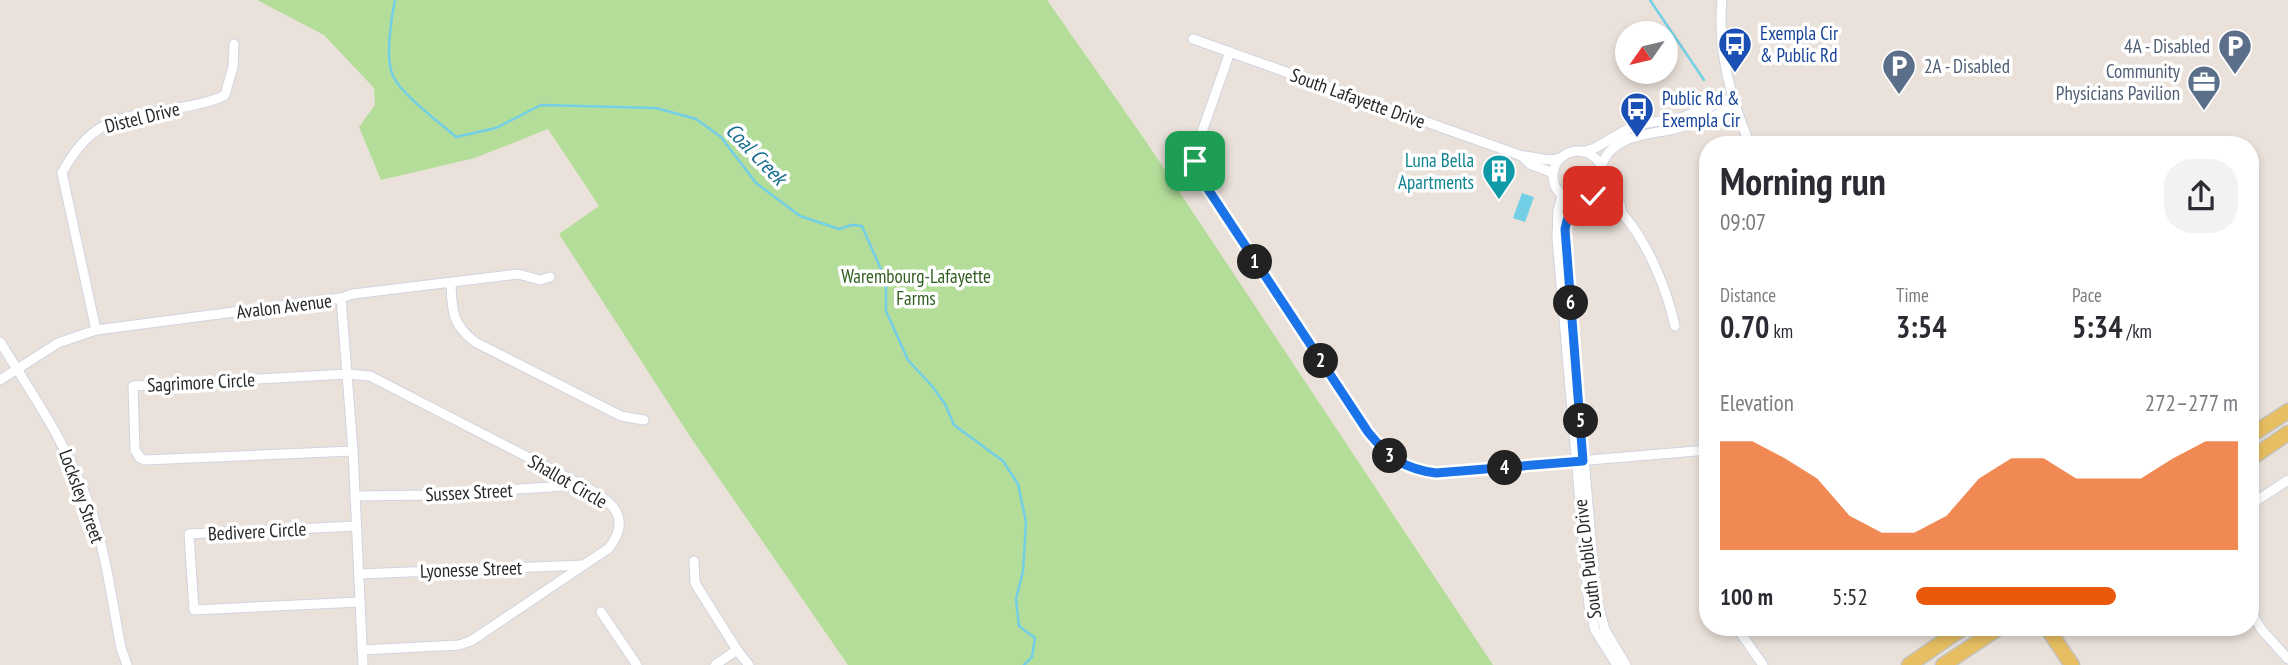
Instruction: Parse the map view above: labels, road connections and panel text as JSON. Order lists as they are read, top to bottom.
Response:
{
  "streets": {
    "street": [
      "South Lafayette Drive",
      "Distel Drive",
      "Avalon Avenue",
      "Sagrimore Circle",
      "Shallot Circle",
      "Sussex Street",
      "Locksley Street",
      "Bedivere Circle",
      "South Public Drive",
      "Lyonesse Street"
    ]
  },
  "crossings": [
    ["South Lafayette Drive", "South Public Drive"],
    ["Distel Drive", "Avalon Avenue"],
    ["Avalon Avenue", "Sagrimore Circle"],
    ["Avalon Avenue", "Shallot Circle"],
    ["Avalon Avenue", "Sussex Street"],
    ["Avalon Avenue", "Locksley Street"],
    ["Avalon Avenue", "Bedivere Circle"],
    ["Avalon Avenue", "Lyonesse Street"],
    ["Sagrimore Circle", "Shallot Circle"],
    ["Shallot Circle", "Sussex Street"],
    ["Shallot Circle", "Lyonesse Street"]
  ],
  "water": ["Coal Creek"],
  "parks": ["Warembourg-Lafayette Farms"],
  "places": {
    "bus stop": ["Exempla Cir & Public Rd", "Public Rd & Exempla Cir"],
    "parking": ["4A - Disabled", "2A - Disabled"],
    "office": ["Community Physicians Pavilion"],
    "building": ["Luna Bella Apartments"]
  },
  "north": "bottom left",
  "page": {
    "heading": ["Morning run", "09:07"],
    "pins": [
      "1",
      "6",
      "2",
      "5",
      "3",
      "4"
    ],
    "stats": [
      ["Distance", "0.70 km"],
      ["Time", "3:54"],
      ["Pace", "5:34 /km"]
    ],
    "chart": ["Elevation", "272–277 m"],
    "list": [
      {
        "name": "100 m",
        "note": "5:52"
      }
    ]
  }
}
